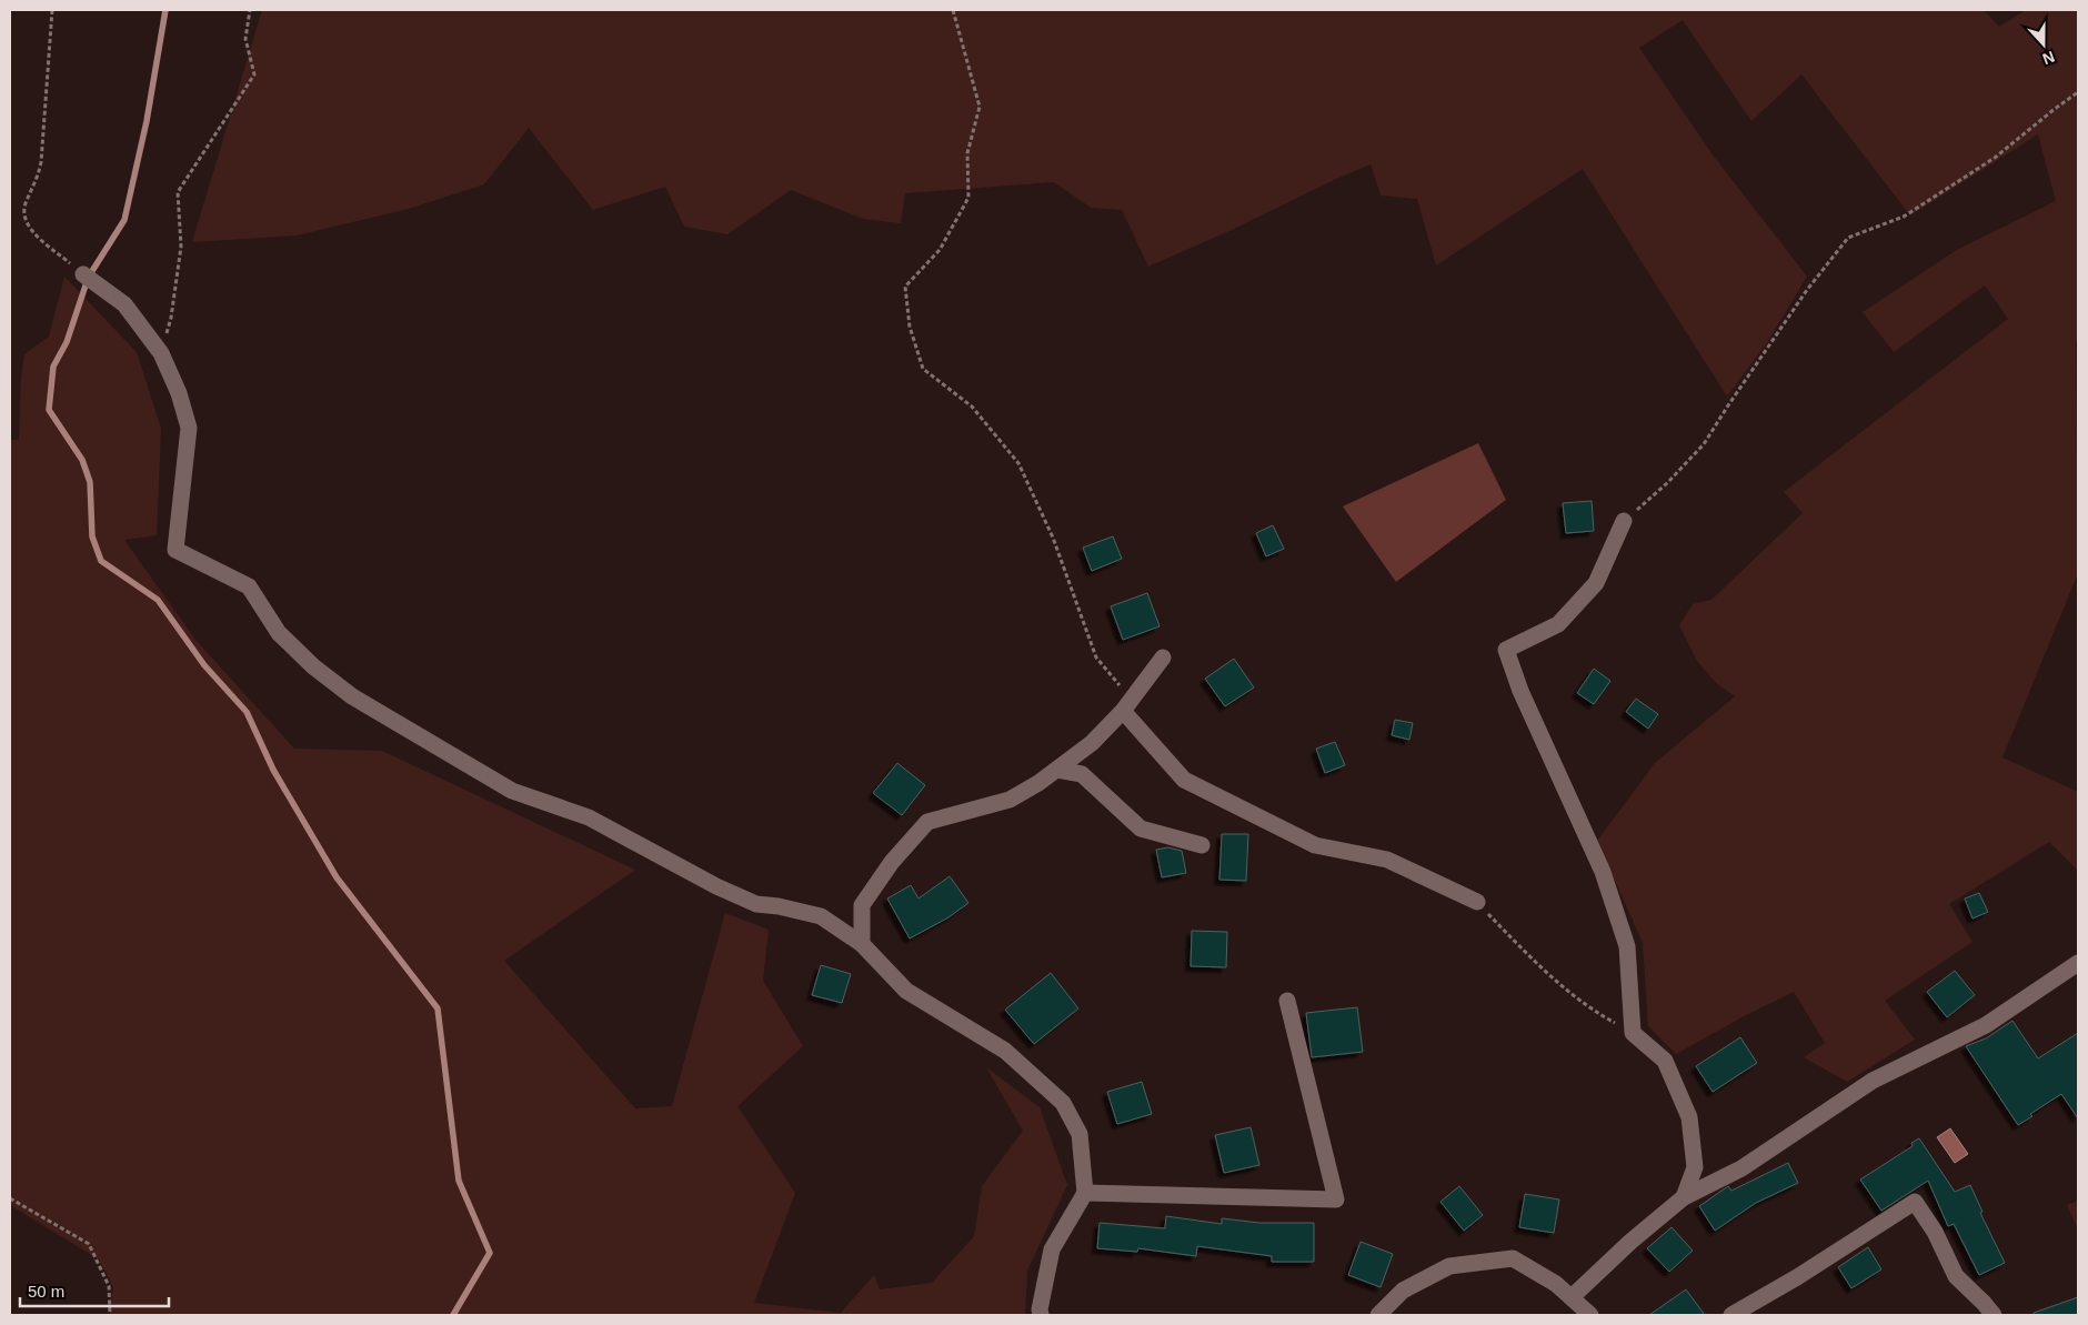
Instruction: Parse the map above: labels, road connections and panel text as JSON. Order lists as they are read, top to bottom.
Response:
{
  "scale_bar": "50 m",
  "north": "bottom"
}
